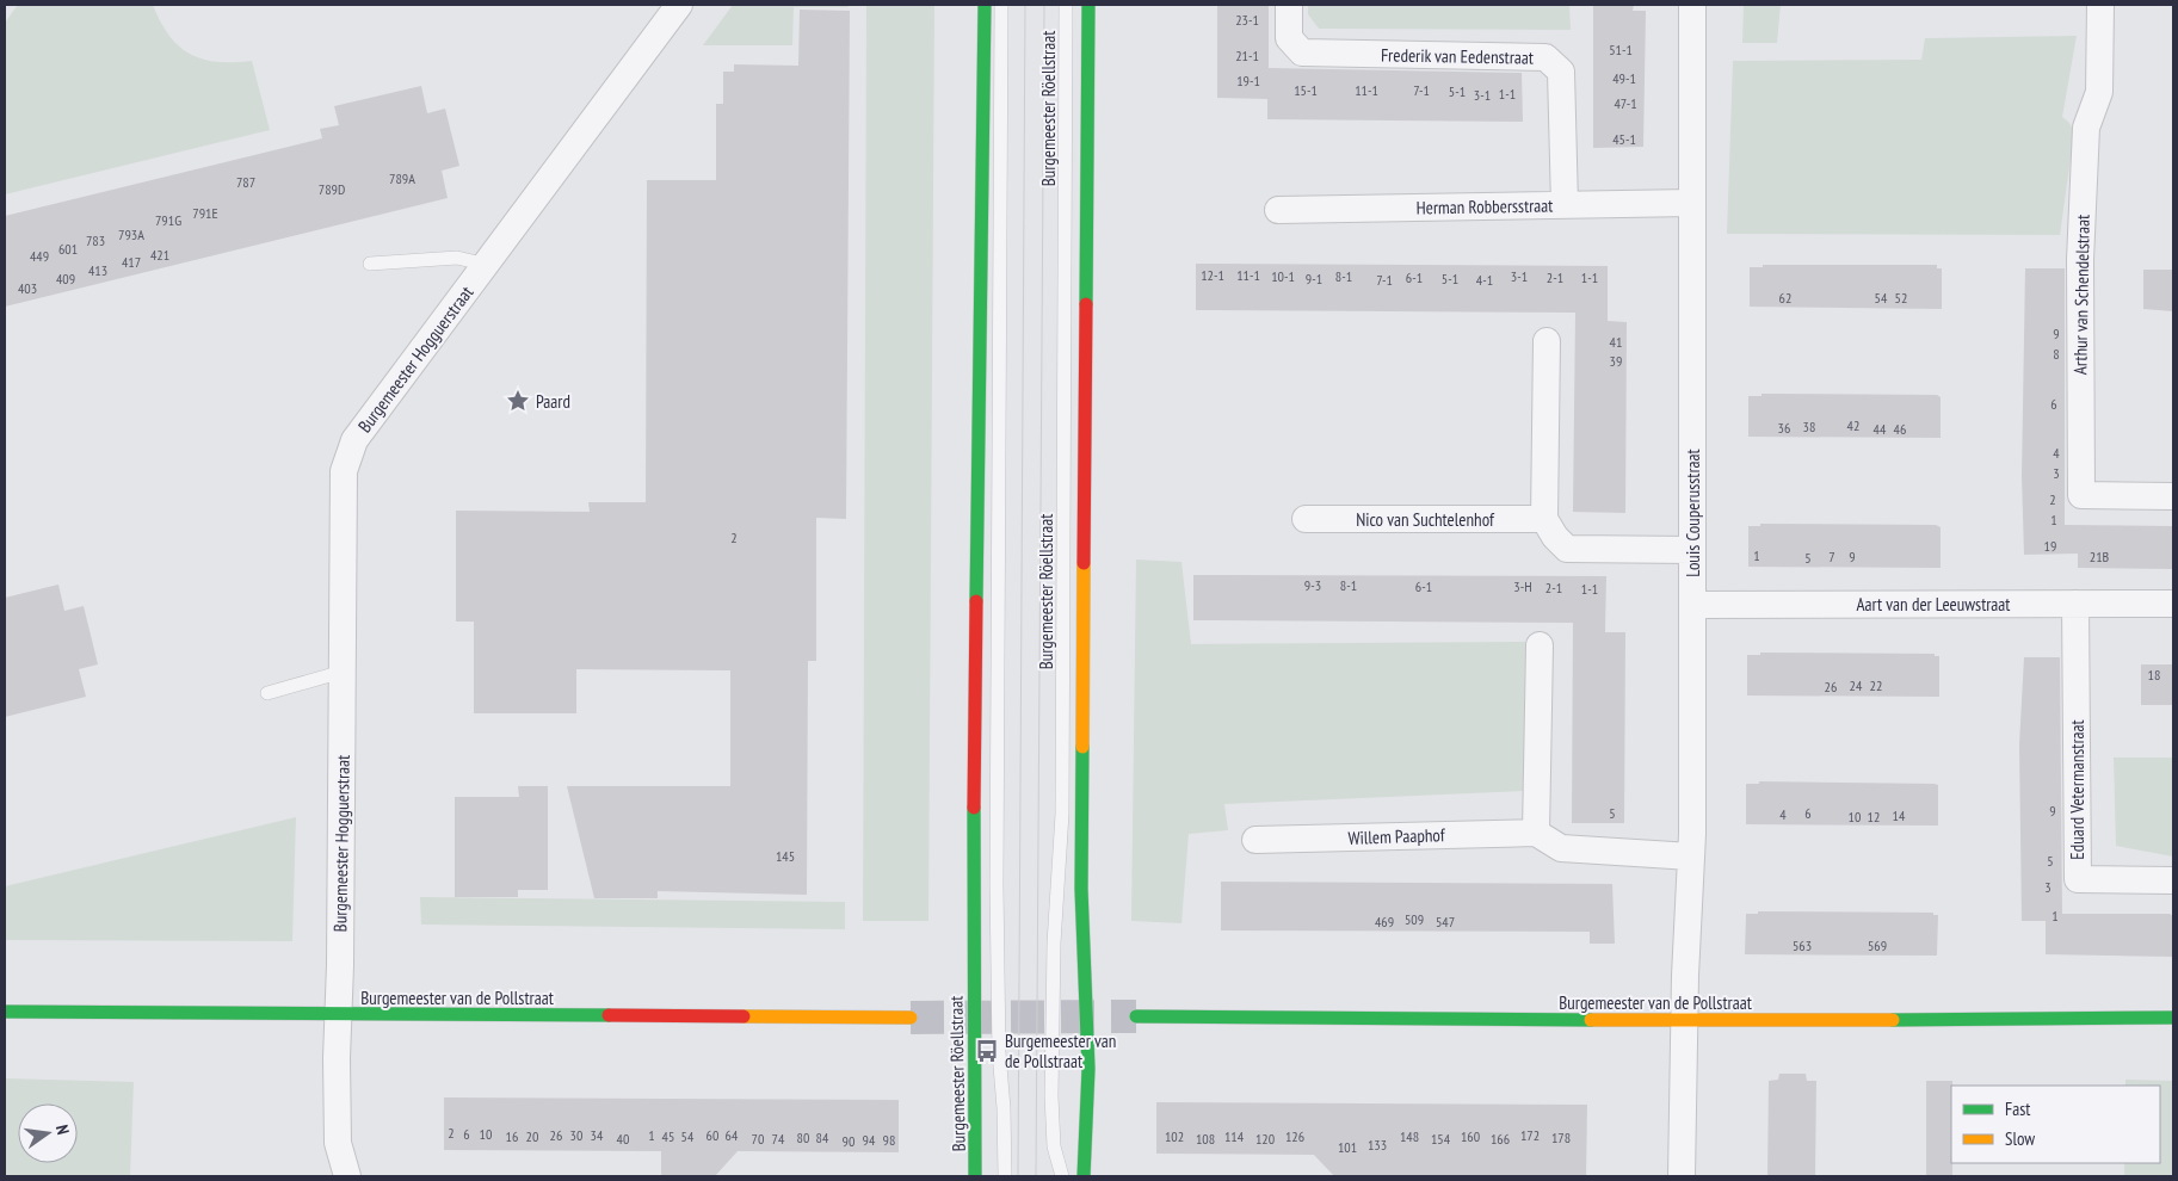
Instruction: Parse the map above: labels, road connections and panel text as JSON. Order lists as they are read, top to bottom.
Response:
{
  "streets": {
    "main road": ["Burgemeester Röellstraat", "Burgemeester van de Pollstraat"],
    "street": [
      "Frederik van Eedenstraat",
      "Herman Robbersstraat",
      "Arthur van Schendelstraat",
      "Burgemeester Hogguerstraat",
      "Louis Couperusstraat",
      "Nico van Suchtelenhof",
      "Aart van der Leeuwstraat",
      "Eduard Vetermanstraat",
      "Willem Paaphof"
    ]
  },
  "crossings": [
    ["Frederik van Eedenstraat", "Herman Robbersstraat"],
    ["Herman Robbersstraat", "Louis Couperusstraat"],
    ["Burgemeester Hogguerstraat", "Burgemeester van de Pollstraat"],
    ["Louis Couperusstraat", "Aart van der Leeuwstraat"],
    ["Louis Couperusstraat", "Burgemeester van de Pollstraat"],
    ["Aart van der Leeuwstraat", "Eduard Vetermanstraat"]
  ],
  "places": {
    "place": ["Paard"],
    "bus stop": ["Burgemeester van de Pollstraat"]
  },
  "house_numbers": [
    "23-1",
    "51-1",
    "21-1",
    "49-1",
    "19-1",
    "15-1",
    "11-1",
    "7-1",
    "5-1",
    "1-1",
    "3-1",
    "47-1",
    "45-1",
    "789A",
    "787",
    "789D",
    "791E",
    "791G",
    "793A",
    "783",
    "601",
    "421",
    "449",
    "417",
    "413",
    "12-1",
    "11-1",
    "10-1",
    "8-1",
    "3-1",
    "6-1",
    "2-1",
    "1-1",
    "409",
    "9-1",
    "5-1",
    "7-1",
    "4-1",
    "403",
    "62",
    "54",
    "52",
    "9",
    "41",
    "8",
    "39",
    "6",
    "42",
    "38",
    "36",
    "44",
    "46",
    "4",
    "3",
    "2",
    "1",
    "2",
    "19",
    "1",
    "7",
    "9",
    "21B",
    "5",
    "9-3",
    "8-1",
    "6-1",
    "3-H",
    "2-1",
    "1-1",
    "18",
    "24",
    "22",
    "26",
    "9",
    "5",
    "6",
    "4",
    "14",
    "10",
    "12",
    "145",
    "5",
    "3",
    "1",
    "509",
    "469",
    "547",
    "563",
    "569",
    "2",
    "6",
    "10",
    "26",
    "30",
    "34",
    "1",
    "60",
    "64",
    "172",
    "16",
    "20",
    "45",
    "54",
    "102",
    "114",
    "126",
    "148",
    "160",
    "80",
    "84",
    "178",
    "40",
    "70",
    "74",
    "108",
    "120",
    "154",
    "166",
    "94",
    "98",
    "90",
    "133",
    "101"
  ],
  "legend": ["Fast", "Slow"],
  "north": "right"
}
